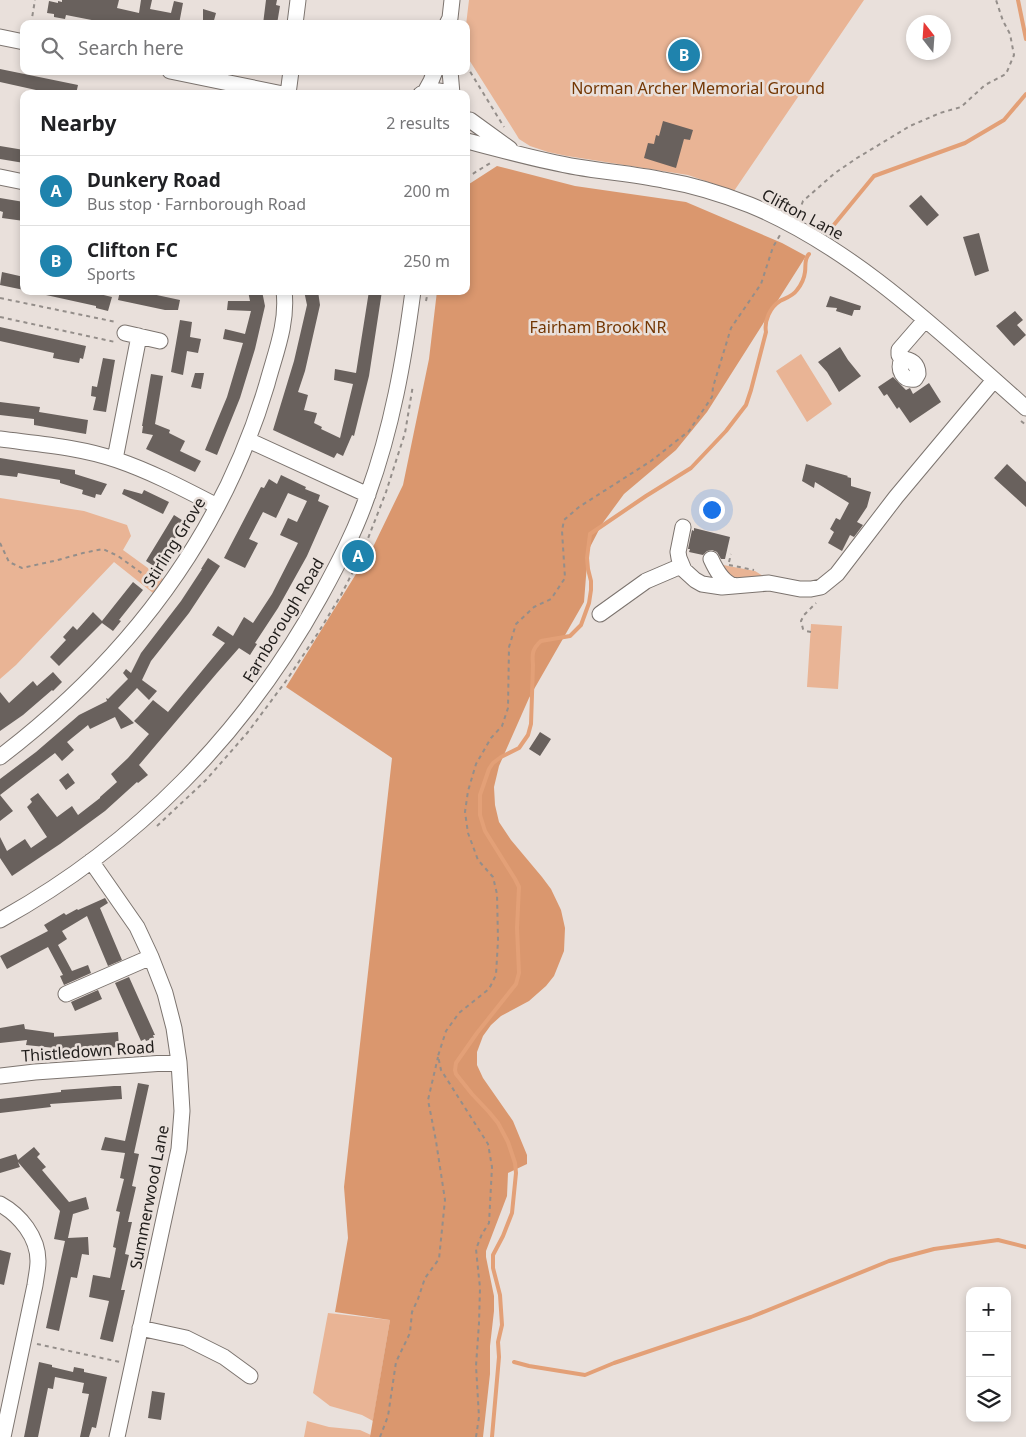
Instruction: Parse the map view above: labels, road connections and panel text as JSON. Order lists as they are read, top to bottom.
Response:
{
  "streets": {
    "street": [
      "Clifton Lane",
      "Stirling Grove",
      "Farnborough Road",
      "Thistledown Road",
      "Summerwood Lane"
    ]
  },
  "crossings": [
    ["Farnborough Road", "Summerwood Lane"],
    ["Thistledown Road", "Summerwood Lane"]
  ],
  "parks": ["Norman Archer Memorial Ground", "Fairham Brook NR"],
  "north": "top",
  "page": {
    "search": "Search here",
    "pins": ["B", "A"],
    "heading": ["Nearby", "2 results"],
    "list": [
      {
        "mark": "A",
        "name": "Dunkery Road",
        "note": "Bus stop · Farnborough Road",
        "value": "200 m"
      },
      {
        "mark": "B",
        "name": "Clifton FC",
        "note": "Sports",
        "value": "250 m"
      }
    ],
    "map_buttons": ["+", "−"]
  }
}
